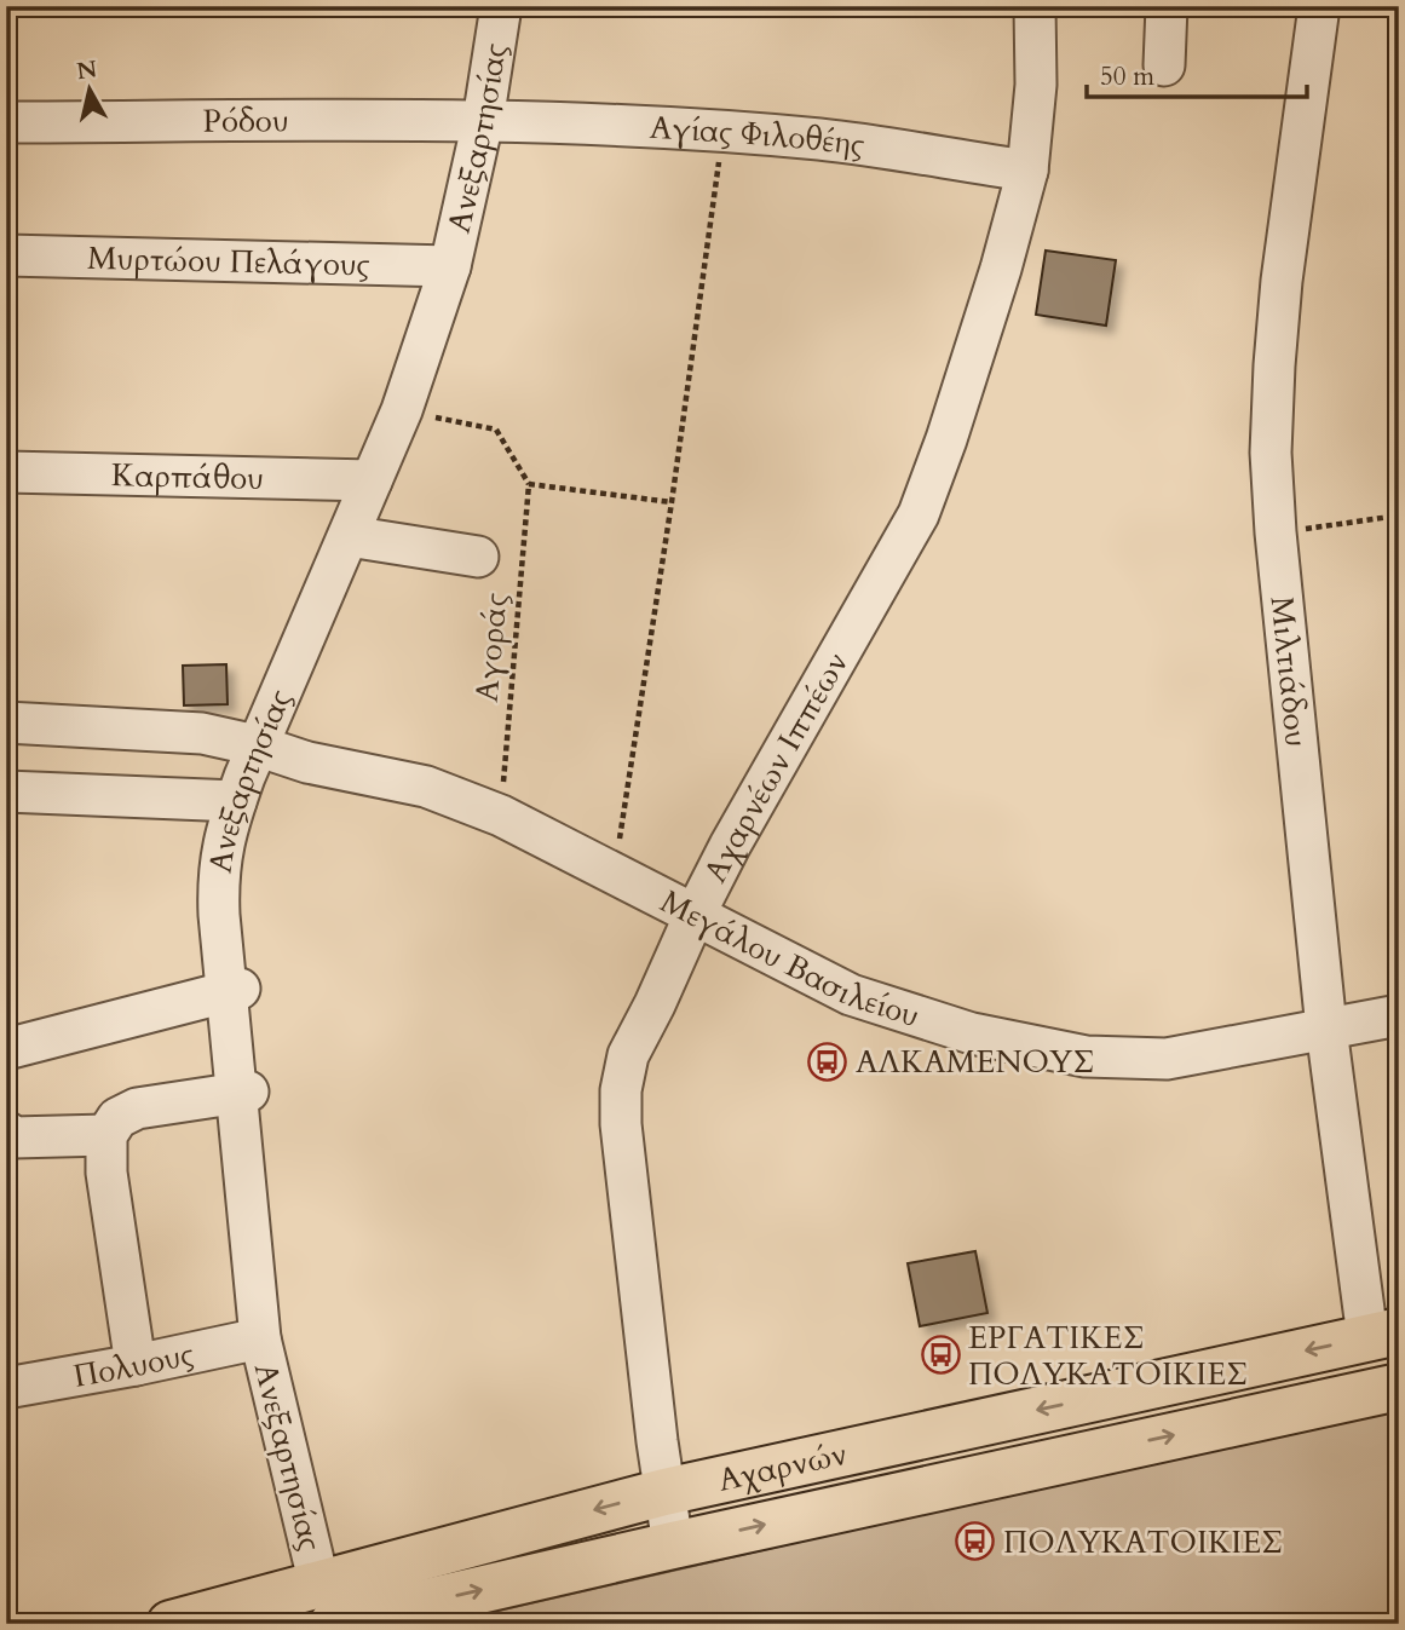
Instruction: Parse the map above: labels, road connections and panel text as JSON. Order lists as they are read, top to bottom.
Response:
{
  "streets": {
    "main road": ["Αχαρνών"],
    "street": [
      "Ρόδου",
      "Ανεξαρτησίας",
      "Αγίας Φιλοθέης",
      "Μυρτώου Πελάγους",
      "Καρπάθου",
      "Μιλτιάδου",
      "Αχαρνέων Ιππέων",
      "Μεγάλου Βασιλείου",
      "Πολυους"
    ],
    "path": ["Αγοράς"]
  },
  "crossings": [
    ["Ρόδου", "Ανεξαρτησίας"],
    ["Ρόδου", "Αγίας Φιλοθέης"],
    ["Ανεξαρτησίας", "Αγίας Φιλοθέης"],
    ["Ανεξαρτησίας", "Μυρτώου Πελάγους"],
    ["Ανεξαρτησίας", "Καρπάθου"],
    ["Ανεξαρτησίας", "Μεγάλου Βασιλείου"],
    ["Ανεξαρτησίας", "Πολυους"],
    ["Ανεξαρτησίας", "Αχαρνών"],
    ["Αγίας Φιλοθέης", "Αχαρνέων Ιππέων"],
    ["Αγοράς", "Μεγάλου Βασιλείου"],
    ["Μιλτιάδου", "Μεγάλου Βασιλείου"],
    ["Μιλτιάδου", "Αχαρνών"],
    ["Αχαρνέων Ιππέων", "Μεγάλου Βασιλείου"],
    ["Αχαρνέων Ιππέων", "Αχαρνών"]
  ],
  "places": {
    "bus stop": ["ΑΛΚΑΜΕΝΟΥΣ", "ΕΡΓΑΤΙΚΕΣ ΠΟΛΥΚΑΤΟΙΚΙΕΣ", "ΠΟΛΥΚΑΤΟΙΚΙΕΣ"]
  },
  "scale_bar": "50 m",
  "north": "top"
}
